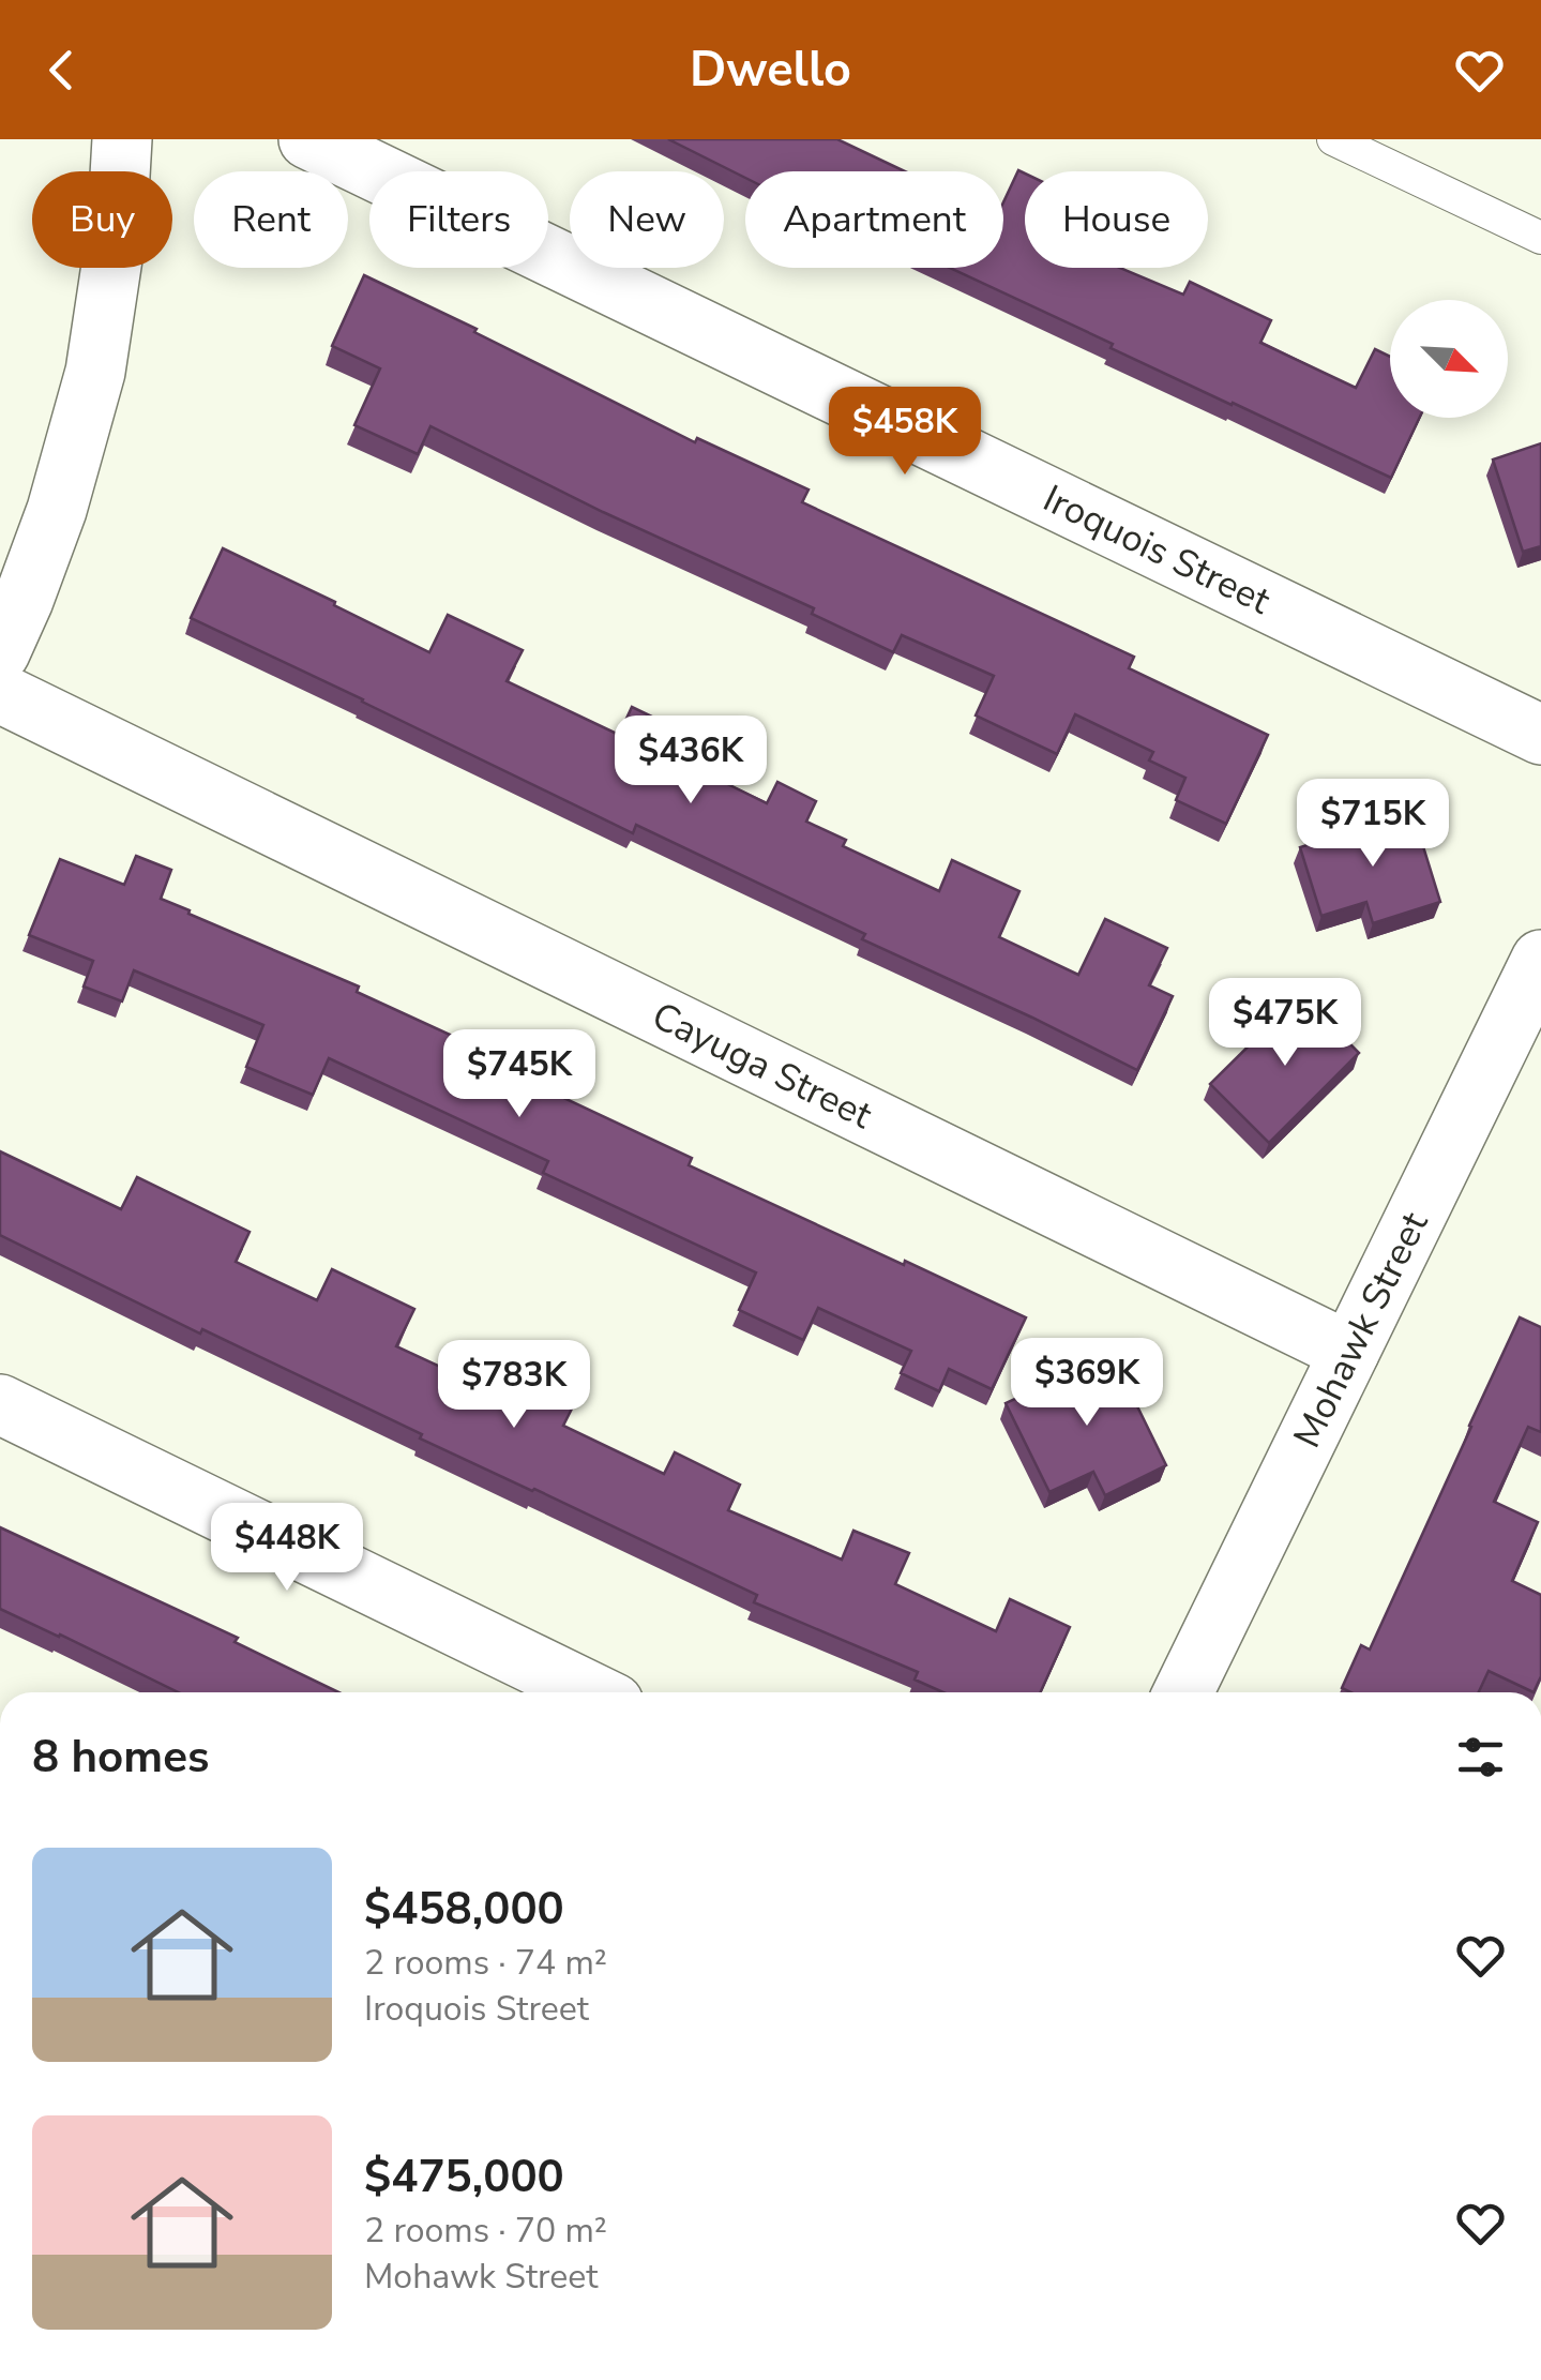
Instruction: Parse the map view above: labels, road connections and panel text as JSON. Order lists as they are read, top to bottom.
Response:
{
  "streets": {
    "street": ["Iroquois Street", "Cayuga Street", "Mohawk Street"]
  },
  "crossings": [
    ["Cayuga Street", "Mohawk Street"]
  ],
  "north": "bottom right",
  "page": {
    "header": "Dwello",
    "chip": [
      "Buy",
      "Rent",
      "Filters",
      "New",
      "Apartment",
      "House"
    ],
    "price": [
      "$458K",
      "$436K",
      "$715K",
      "$475K",
      "$745K",
      "$369K",
      "$783K",
      "$448K"
    ],
    "heading": "8 homes",
    "list": [
      {
        "name": "$458,000",
        "note": "2 rooms · 74 m² · Iroquois Street"
      },
      {
        "name": "$475,000",
        "note": "2 rooms · 70 m² · Mohawk Street"
      }
    ]
  }
}
